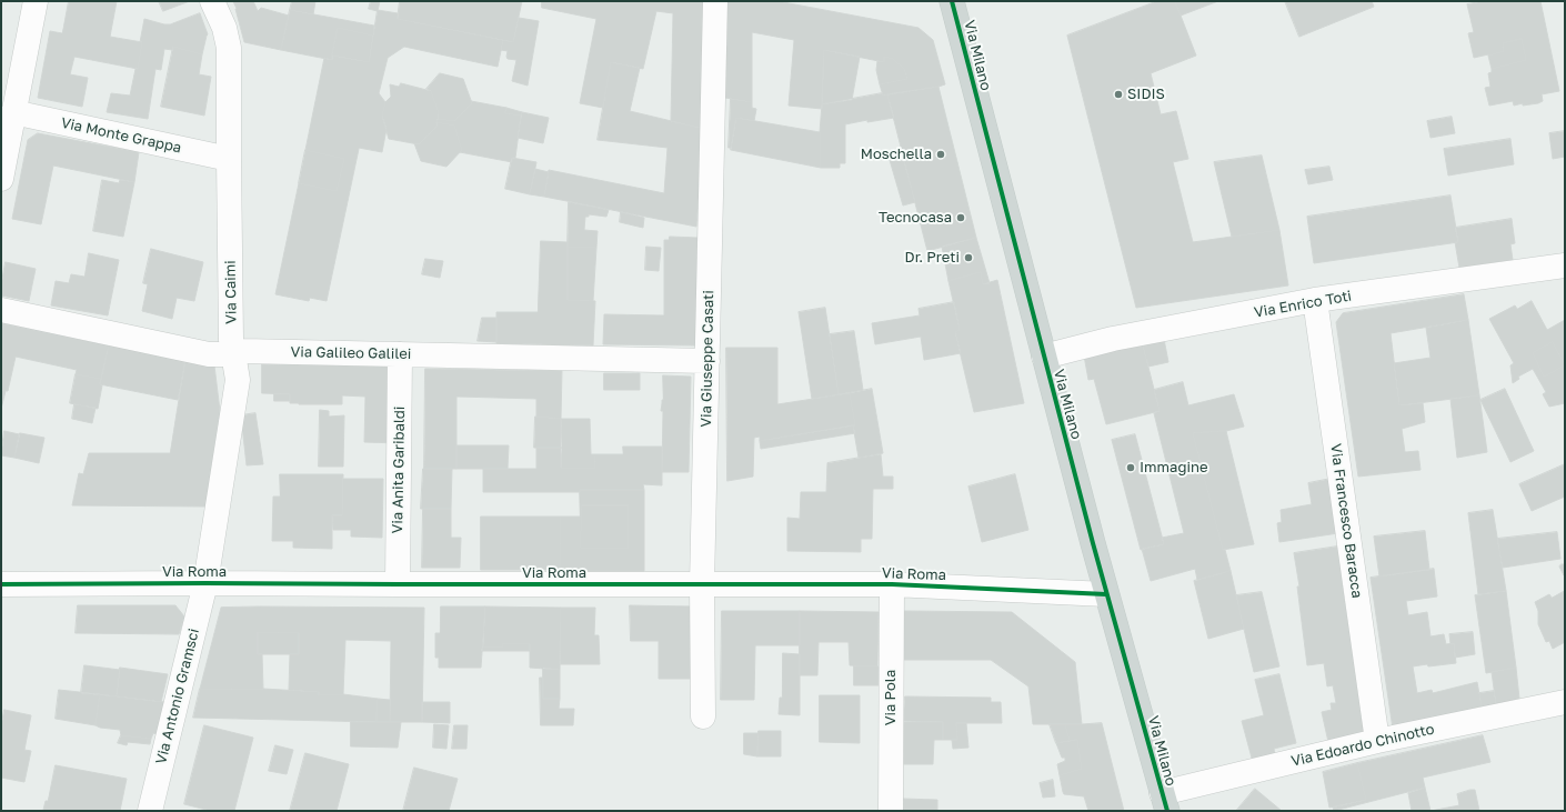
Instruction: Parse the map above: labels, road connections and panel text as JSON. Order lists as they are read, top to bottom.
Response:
{
  "streets": {
    "main road": ["Via Milano"],
    "street": [
      "Via Monte Grappa",
      "Via Caimi",
      "Via Enrico Toti",
      "Via Galileo Galilei",
      "Via Giuseppe Casati",
      "Via Anita Garibaldi",
      "Via Francesco Baracca",
      "Via Roma",
      "Via Antonio Gramsci",
      "Via Pola",
      "Via Edoardo Chinotto"
    ]
  },
  "crossings": [
    ["Via Milano", "Via Enrico Toti"],
    ["Via Milano", "Via Roma"],
    ["Via Milano", "Via Edoardo Chinotto"],
    ["Via Monte Grappa", "Via Caimi"],
    ["Via Caimi", "Via Galileo Galilei"],
    ["Via Caimi", "Via Roma"],
    ["Via Caimi", "Via Antonio Gramsci"],
    ["Via Enrico Toti", "Via Francesco Baracca"],
    ["Via Galileo Galilei", "Via Giuseppe Casati"],
    ["Via Galileo Galilei", "Via Anita Garibaldi"],
    ["Via Giuseppe Casati", "Via Roma"],
    ["Via Anita Garibaldi", "Via Roma"],
    ["Via Francesco Baracca", "Via Edoardo Chinotto"],
    ["Via Roma", "Via Antonio Gramsci"],
    ["Via Roma", "Via Pola"]
  ],
  "places": [
    "SIDIS",
    "Moschella",
    "Tecnocasa",
    "Dr. Preti",
    "Immagine"
  ]
}
